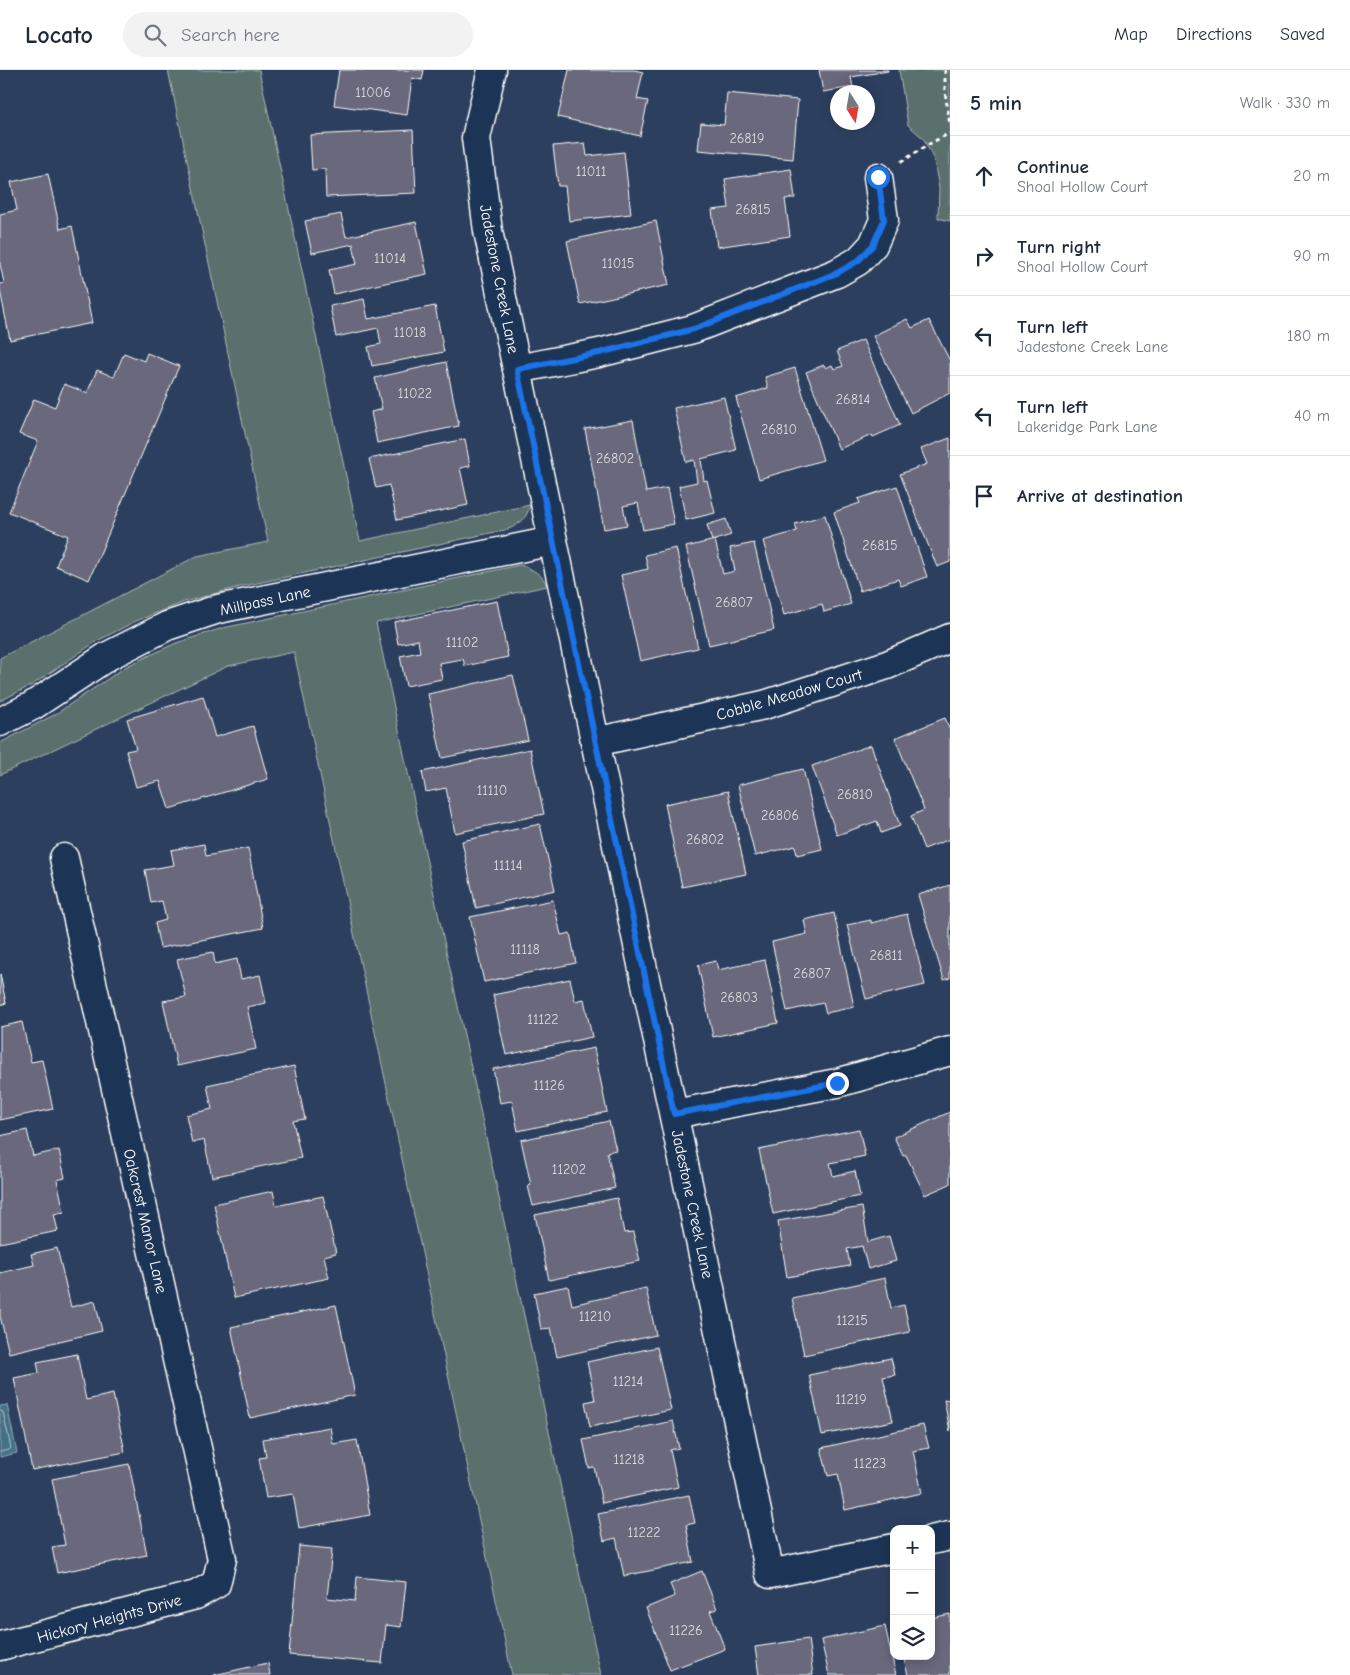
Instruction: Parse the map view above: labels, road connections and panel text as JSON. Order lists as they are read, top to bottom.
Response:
{
  "streets": {
    "street": [
      "Jadestone Creek Lane",
      "Millpass Lane",
      "Cobble Meadow Court",
      "Oakcrest Manor Lane",
      "Hickory Heights Drive"
    ]
  },
  "crossings": [
    ["Jadestone Creek Lane", "Millpass Lane"],
    ["Jadestone Creek Lane", "Cobble Meadow Court"],
    ["Oakcrest Manor Lane", "Hickory Heights Drive"]
  ],
  "house_numbers": [
    "11006",
    "26819",
    "11011",
    "26815",
    "11014",
    "11015",
    "11018",
    "11022",
    "26814",
    "26810",
    "26802",
    "26815",
    "26807",
    "11102",
    "11110",
    "26810",
    "26806",
    "26802",
    "11114",
    "11118",
    "26811",
    "26807",
    "26803",
    "11122",
    "11126",
    "11202",
    "11210",
    "11215",
    "11214",
    "11219",
    "11218",
    "11223",
    "11222",
    "11226"
  ],
  "north": "bottom",
  "page": {
    "header": "Locato",
    "search": "Search here",
    "nav": ["Map", "Directions", "Saved"],
    "heading": ["5 min", "Walk · 330 m"],
    "list": [
      ["Continue", "Shoal Hollow Court", "20 m"],
      ["Turn right", "Shoal Hollow Court", "90 m"],
      ["Turn left", "Jadestone Creek Lane", "180 m"],
      ["Turn left", "Lakeridge Park Lane", "40 m"],
      "Arrive at destination"
    ],
    "map_buttons": ["+", "−"]
  }
}
